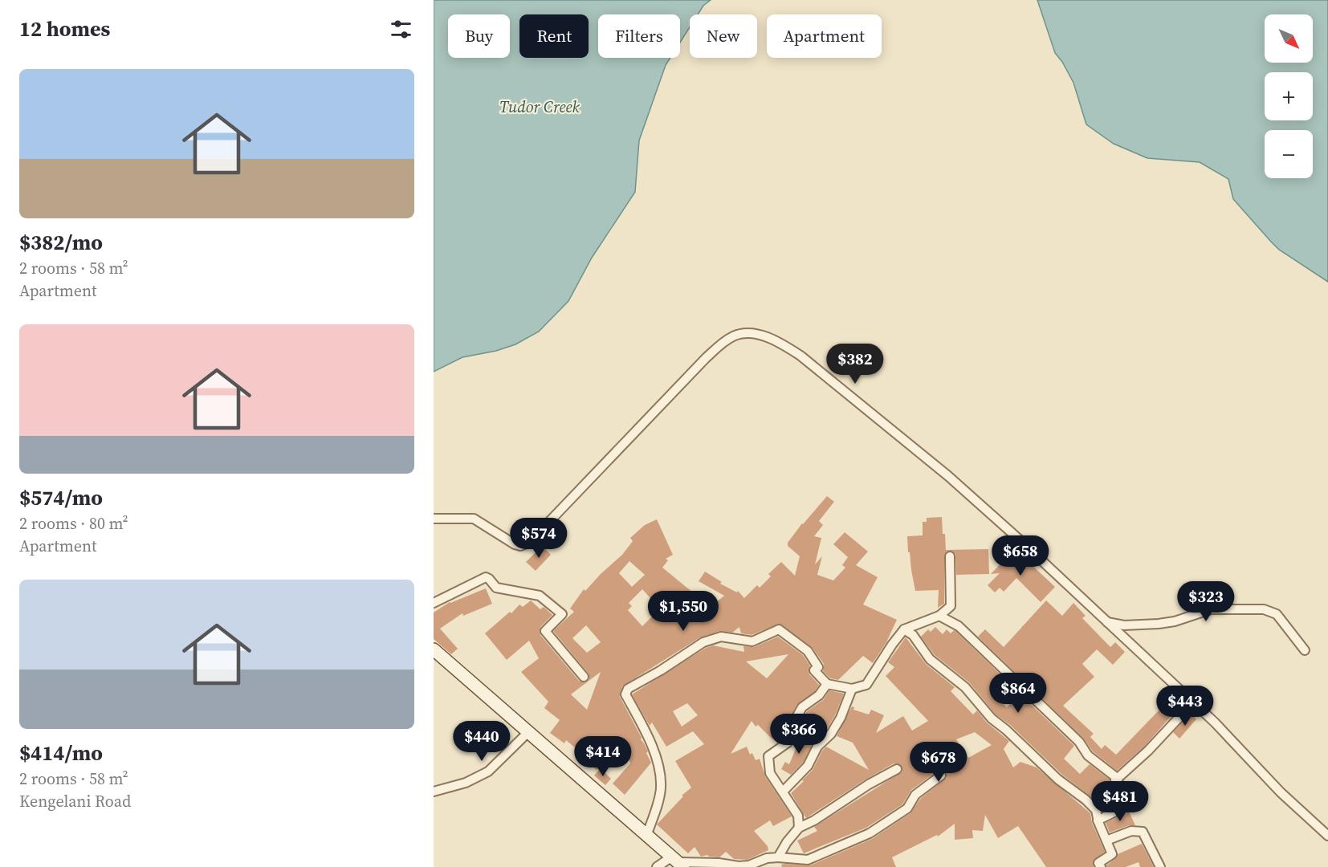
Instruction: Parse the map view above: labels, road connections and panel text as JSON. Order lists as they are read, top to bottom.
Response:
{
  "water": ["Tudor Creek"],
  "north": "bottom right",
  "page": {
    "heading": "12 homes",
    "map_buttons": ["+", "−"],
    "chip": [
      "Buy",
      "Rent",
      "Filters",
      "New",
      "Apartment"
    ],
    "list": [
      {
        "name": "$382/mo",
        "note": "2 rooms · 58 m² · Apartment"
      },
      {
        "name": "$574/mo",
        "note": "2 rooms · 80 m² · Apartment"
      },
      {
        "name": "$414/mo",
        "note": "2 rooms · 58 m² · Kengelani Road"
      }
    ],
    "price": [
      "$382",
      "$574",
      "$658",
      "$323",
      "$1,550",
      "$864",
      "$443",
      "$366",
      "$440",
      "$414",
      "$678",
      "$481"
    ]
  }
}
